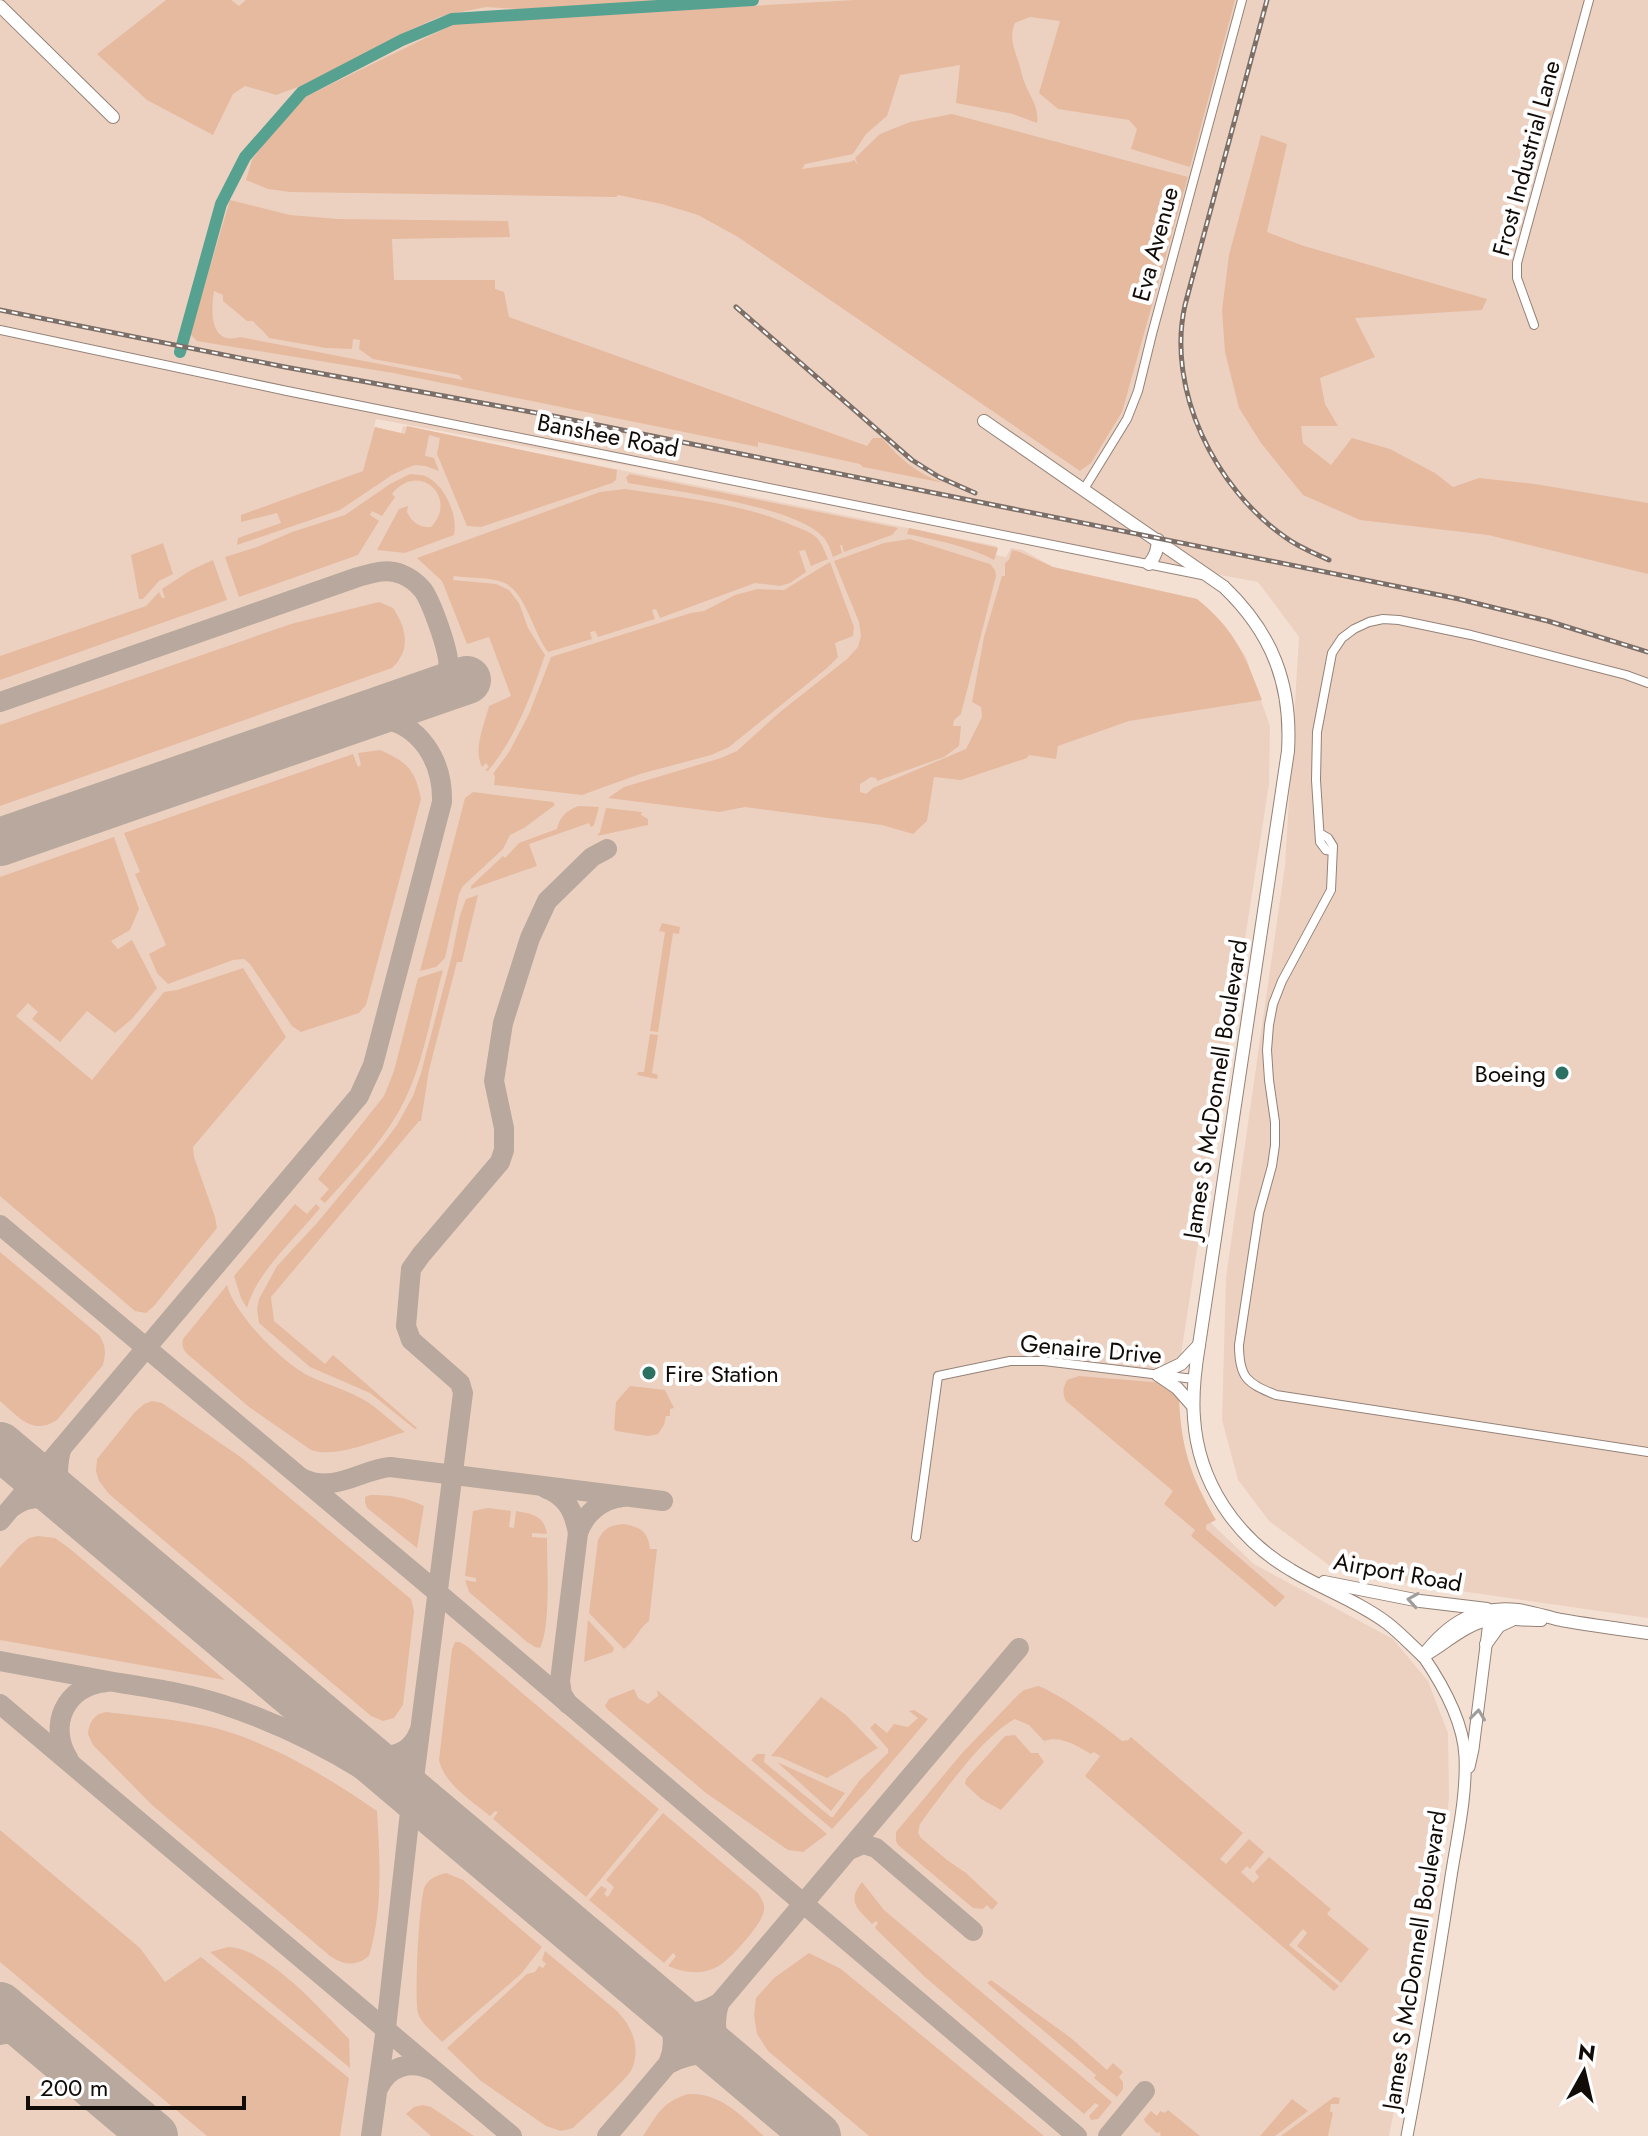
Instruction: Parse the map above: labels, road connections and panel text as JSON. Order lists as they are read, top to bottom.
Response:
{
  "streets": {
    "main road": ["James S McDonnell Boulevard", "Airport Road"],
    "street": [
      "Frost Industrial Lane",
      "Eva Avenue",
      "Banshee Road",
      "Genaire Drive"
    ]
  },
  "crossings": [
    ["Eva Avenue", "James S McDonnell Boulevard"],
    ["Banshee Road", "James S McDonnell Boulevard"],
    ["James S McDonnell Boulevard", "Genaire Drive"],
    ["James S McDonnell Boulevard", "Airport Road"]
  ],
  "one_way": ["Airport Road"],
  "places": ["Boeing", "Fire Station"],
  "scale_bar": "200 m",
  "north": "top"
}
